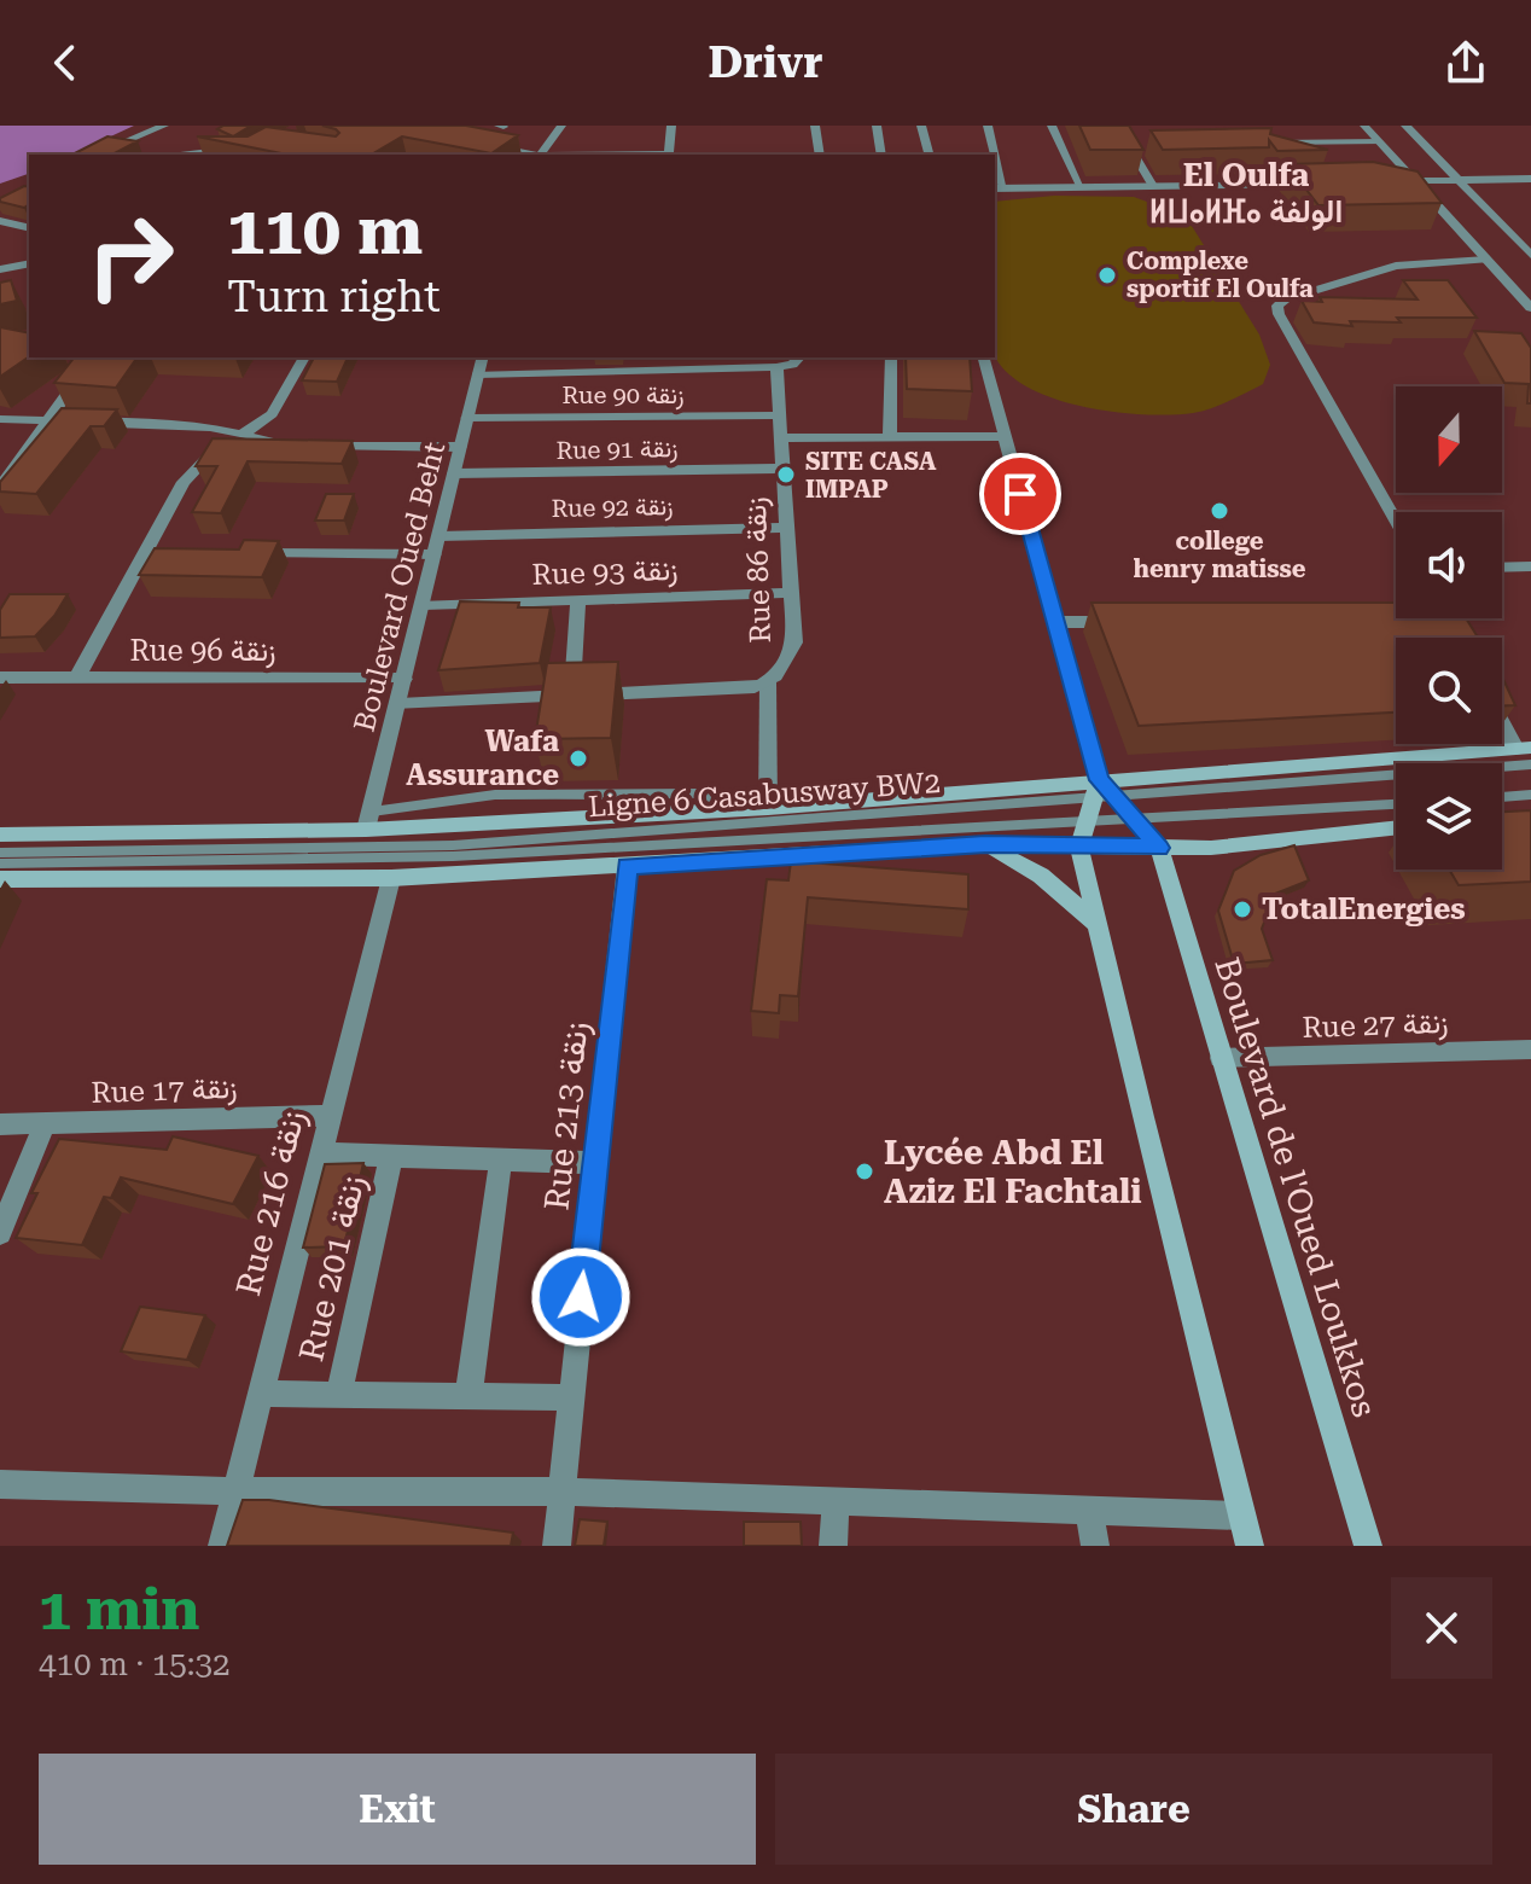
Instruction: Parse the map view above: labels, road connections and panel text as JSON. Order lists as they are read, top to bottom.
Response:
{
  "streets": {
    "main road": ["Boulevard de l'Oued Loukkos"],
    "street": [
      "Rue 90 زنقة",
      "Rue 91 زنقة",
      "Rue 92 زنقة",
      "Rue 86 زنقة",
      "Rue 93 زنقة",
      "Boulevard Oued Beht",
      "Rue 96 زنقة",
      "Rue 27 زنقة",
      "Rue 17 زنقة",
      "Rue 213 زنقة",
      "Rue 216 زنقة",
      "Rue 201 زنقة"
    ],
    "lane": ["Ligne 6 Casabusway BW2"]
  },
  "crossings": [
    ["Rue 90 زنقة", "Rue 86 زنقة"],
    ["Rue 90 زنقة", "Boulevard Oued Beht"],
    ["Rue 91 زنقة", "Rue 86 زنقة"],
    ["Rue 91 زنقة", "Boulevard Oued Beht"],
    ["Rue 92 زنقة", "Rue 86 زنقة"],
    ["Rue 92 زنقة", "Boulevard Oued Beht"],
    ["Rue 86 زنقة", "Rue 93 زنقة"],
    ["Rue 86 زنقة", "Boulevard Oued Beht"],
    ["Rue 93 زنقة", "Boulevard Oued Beht"],
    ["Boulevard Oued Beht", "Rue 96 زنقة"],
    ["Rue 27 زنقة", "Boulevard de l'Oued Loukkos"],
    ["Rue 17 زنقة", "Rue 216 زنقة"]
  ],
  "districts": ["El Oulfa ⵍⵡⴰⵍⴼⴰ الولفة"],
  "places": [
    "Complexe sportif El Oulfa",
    "SITE CASA IMPAP",
    "college henry matisse",
    "Wafa Assurance",
    "TotalEnergies",
    "Lycée Abd El Aziz El Fachtali"
  ],
  "north": "bottom",
  "page": {
    "header": "Drivr",
    "turn": ["110 m", "Turn right"],
    "heading": ["1 min", "410 m · 15:32"],
    "buttons": ["Exit", "Share"]
  }
}
